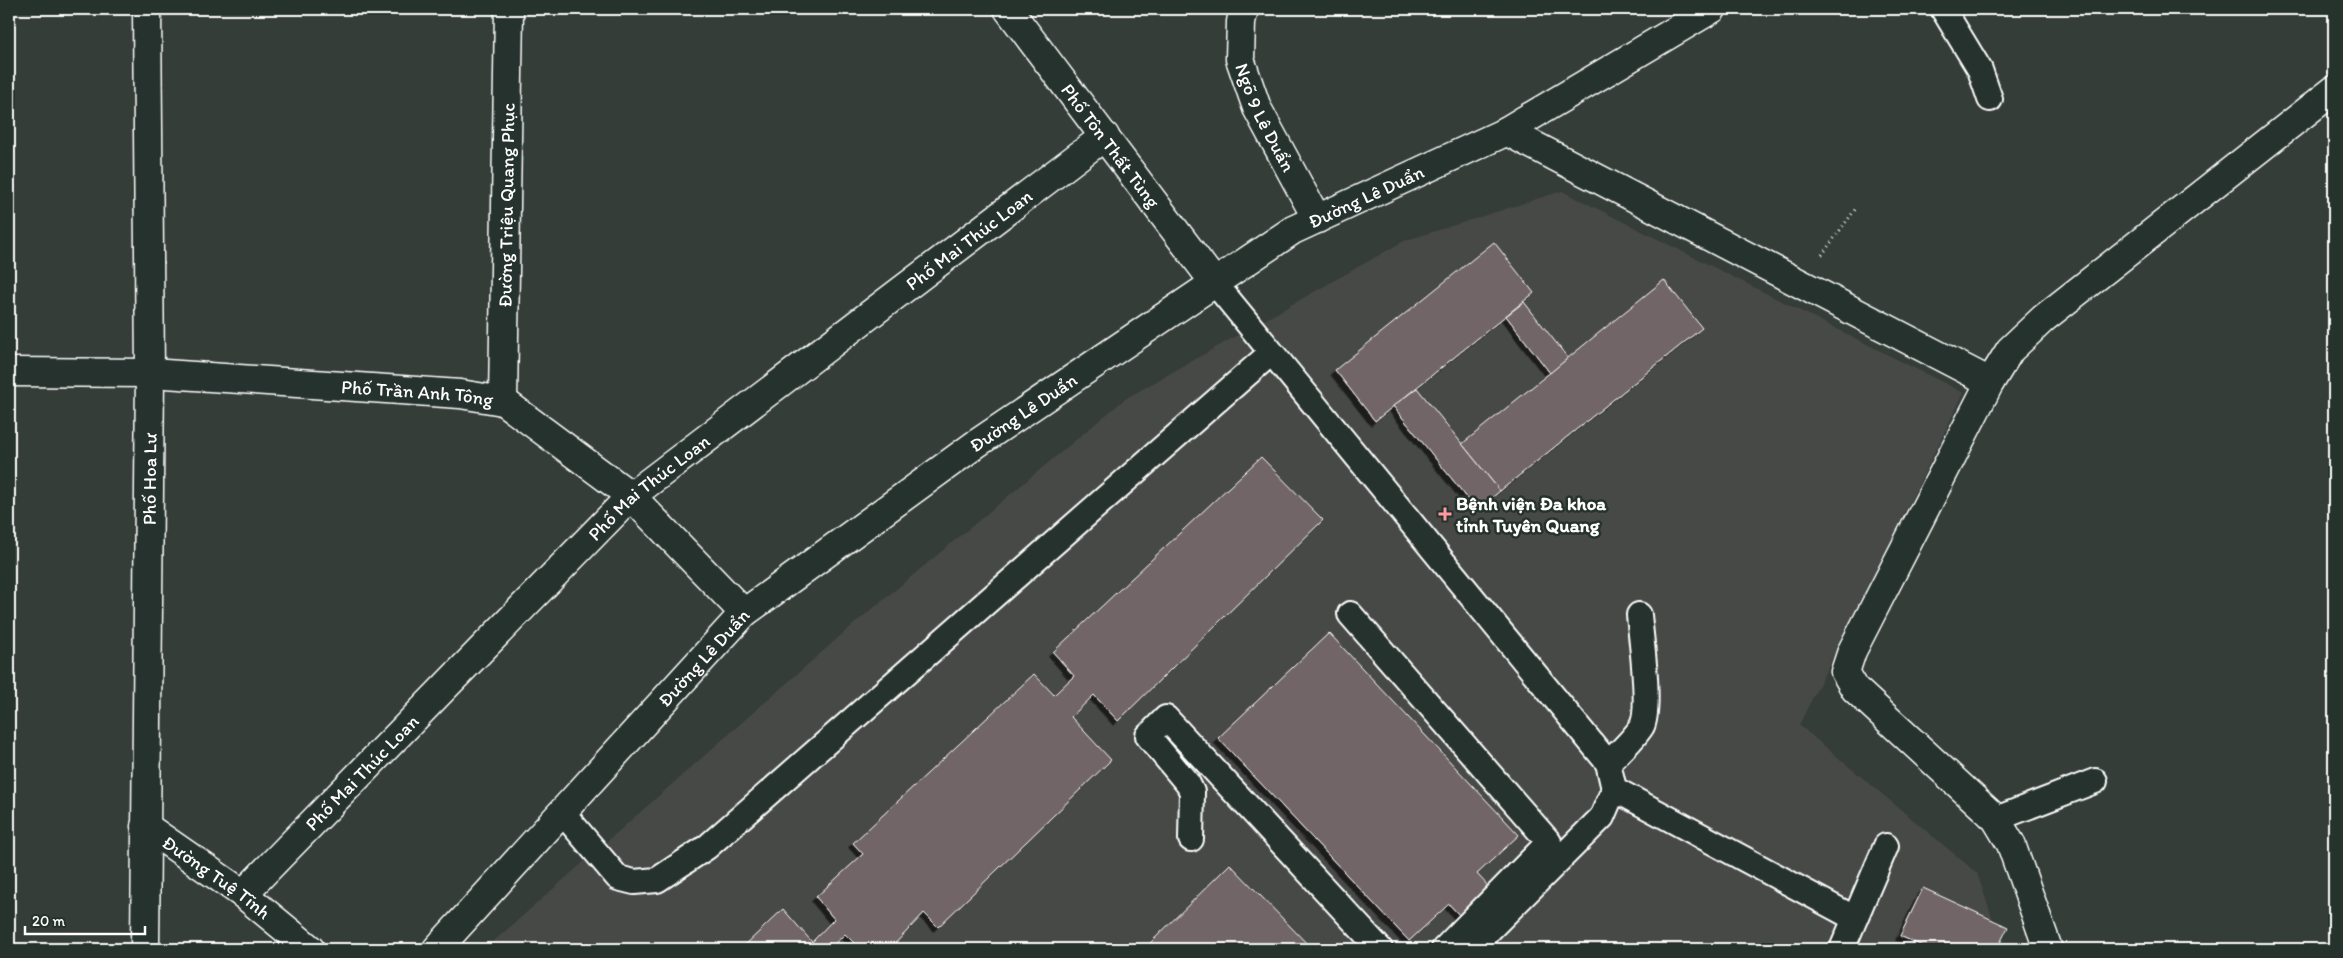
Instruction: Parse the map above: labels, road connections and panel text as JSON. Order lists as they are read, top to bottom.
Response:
{
  "streets": {
    "street": [
      "Ngõ 9 Lê Duẩn",
      "Phố Tôn Thất Tùng",
      "Đường Lê Duẩn",
      "Đường Triệu Quang Phục",
      "Phố Mai Thúc Loan",
      "Phố Trần Anh Tông",
      "Phố Hoa Lư",
      "Đường Tuệ Tĩnh"
    ]
  },
  "crossings": [
    ["Ngõ 9 Lê Duẩn", "Đường Lê Duẩn"],
    ["Phố Tôn Thất Tùng", "Đường Lê Duẩn"],
    ["Phố Tôn Thất Tùng", "Phố Mai Thúc Loan"],
    ["Đường Lê Duẩn", "Phố Trần Anh Tông"],
    ["Đường Triệu Quang Phục", "Phố Trần Anh Tông"],
    ["Phố Mai Thúc Loan", "Phố Trần Anh Tông"],
    ["Phố Mai Thúc Loan", "Đường Tuệ Tĩnh"],
    ["Phố Trần Anh Tông", "Phố Hoa Lư"],
    ["Phố Hoa Lư", "Đường Tuệ Tĩnh"]
  ],
  "places": {
    "health": ["Bệnh viện Đa khoa tỉnh Tuyên Quang"]
  },
  "scale_bar": "20 m"
}
